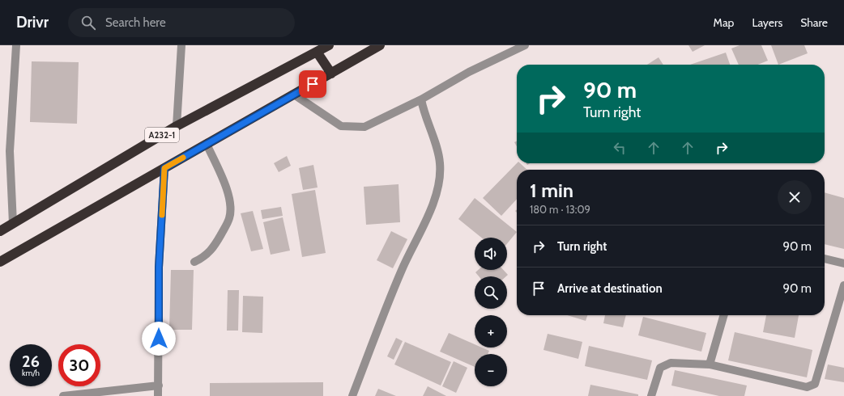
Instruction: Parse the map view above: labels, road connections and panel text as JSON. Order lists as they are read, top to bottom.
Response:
{
  "streets": {
    "highway": ["A232-1"]
  },
  "page": {
    "header": "Drivr",
    "search": "Search here",
    "nav": ["Map", "Layers", "Share"],
    "turn": ["90 m", "Turn right"],
    "heading": ["1 min", "180 m · 13:09"],
    "list": [
      {
        "name": "Turn right",
        "value": "90 m"
      },
      {
        "name": "Arrive at destination",
        "value": "90 m"
      }
    ],
    "map_buttons": ["+", "−"],
    "speed": "26 km/h",
    "limit": "30"
  }
}
